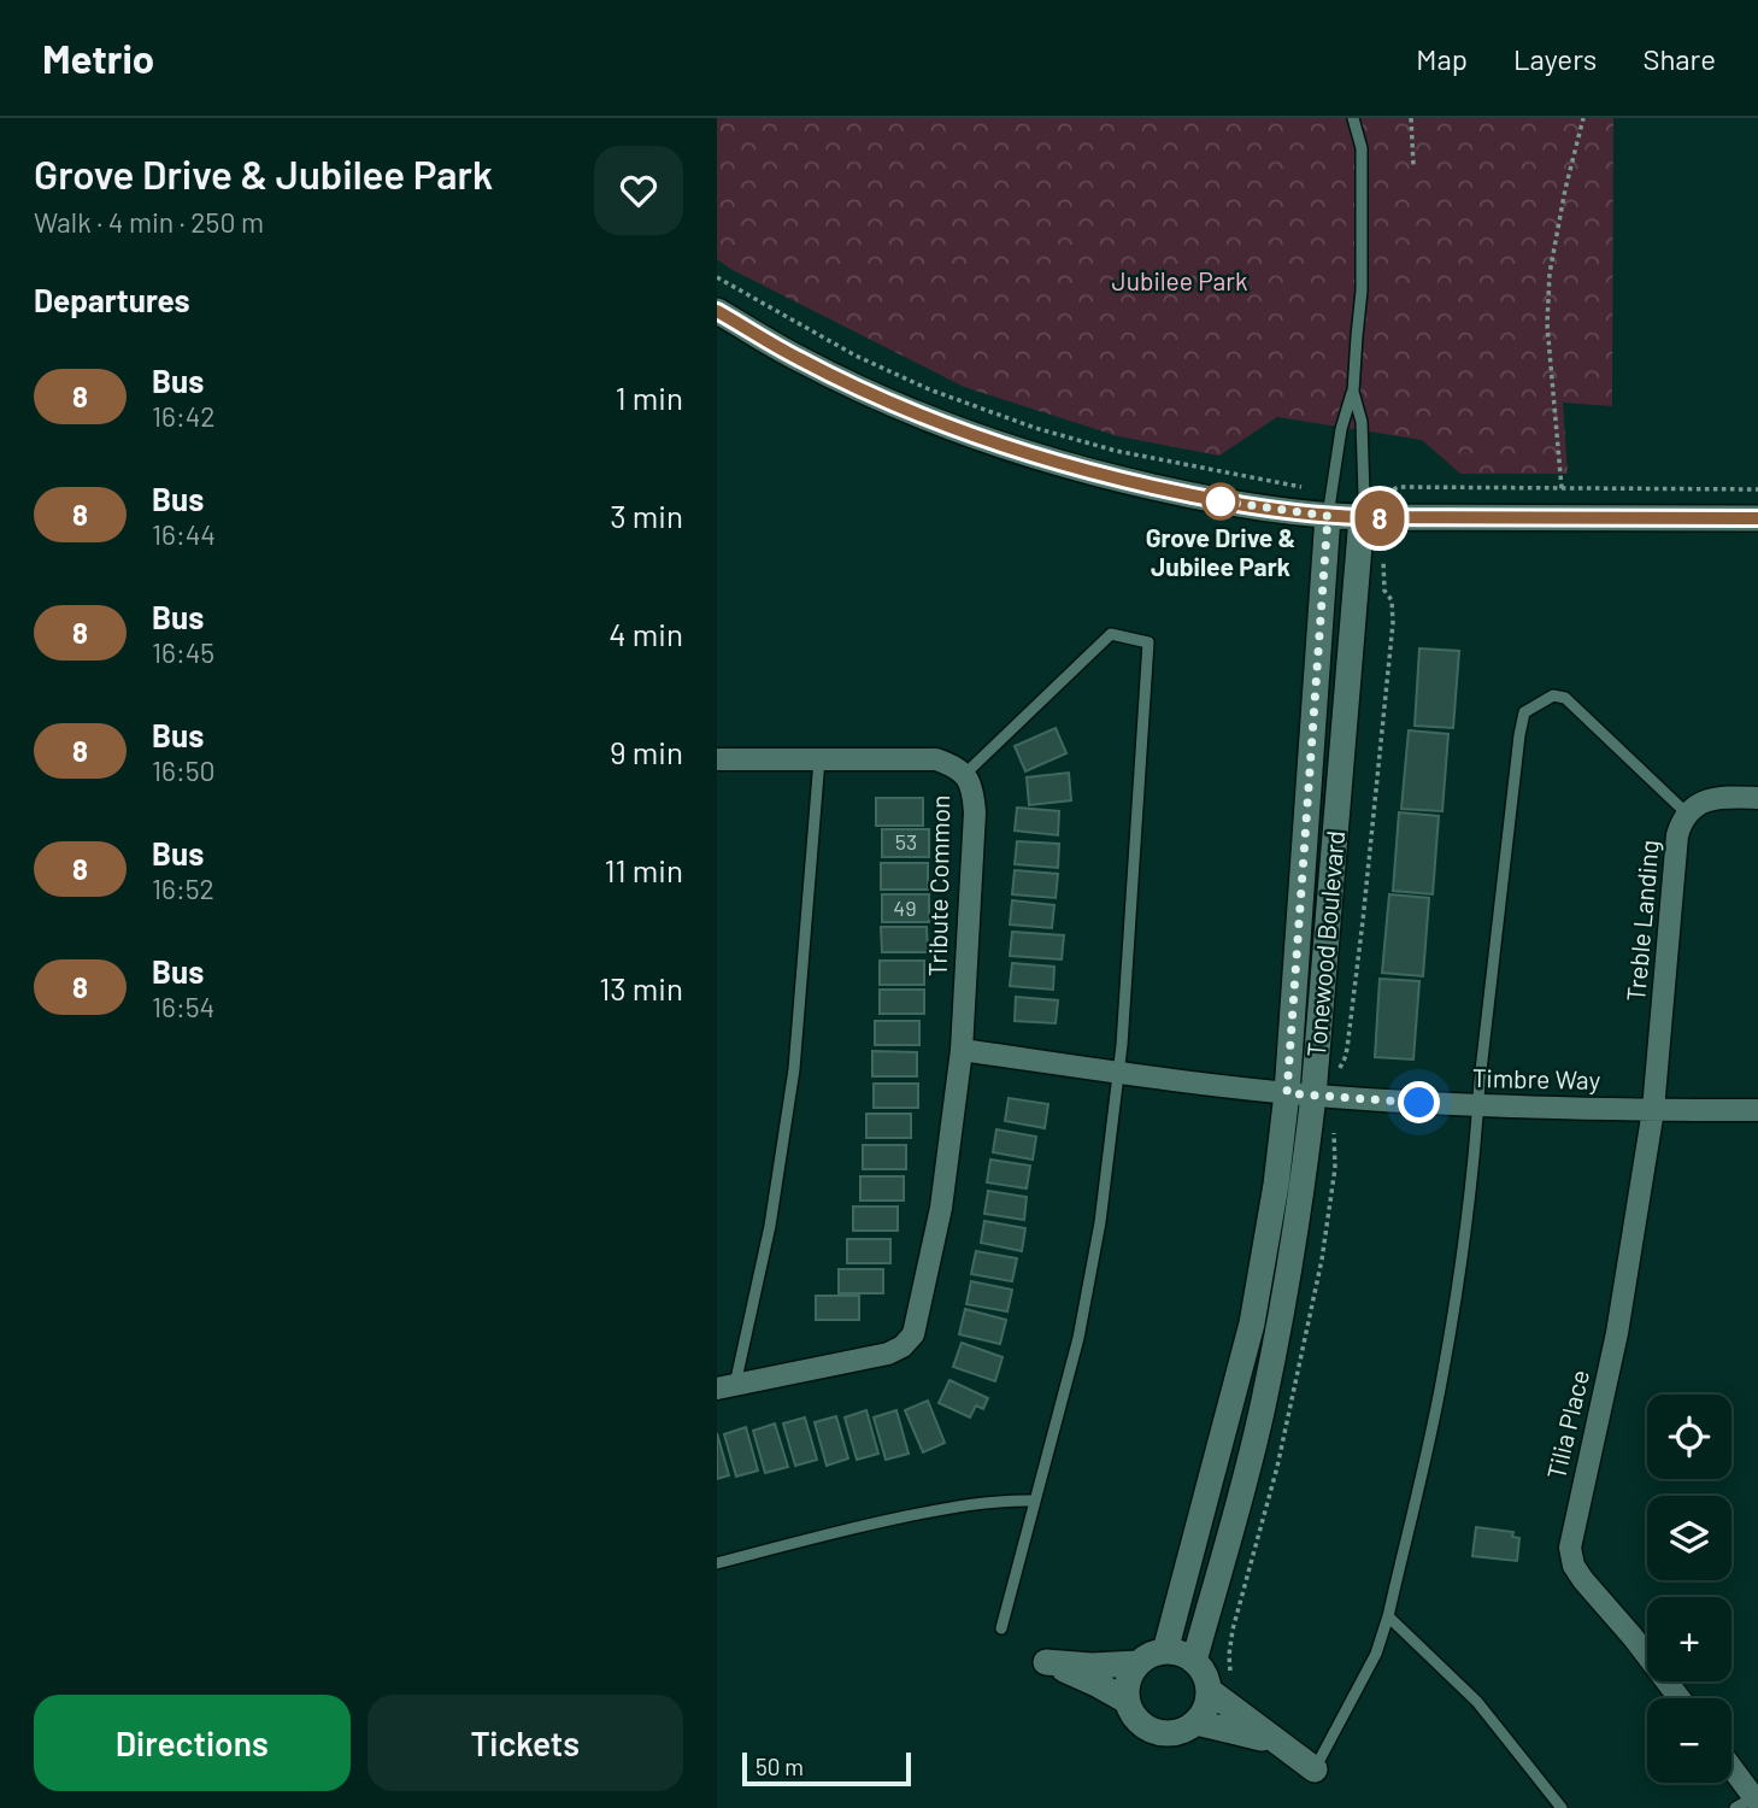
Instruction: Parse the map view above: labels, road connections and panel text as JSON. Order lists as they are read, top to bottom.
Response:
{
  "streets": {
    "street": [
      "Tribute Common",
      "Treble Landing",
      "Tonewood Boulevard",
      "Timbre Way",
      "Tilia Place"
    ]
  },
  "crossings": [
    ["Treble Landing", "Timbre Way"],
    ["Treble Landing", "Tilia Place"],
    ["Tonewood Boulevard", "Timbre Way"],
    ["Timbre Way", "Tilia Place"]
  ],
  "parks": ["Jubilee Park"],
  "places": ["Grove Drive & Jubilee Park"],
  "lines": ["bus line 8"],
  "house_numbers": ["53", "49"],
  "scale_bar": "50 m",
  "page": {
    "header": "Metrio",
    "nav": ["Map", "Layers", "Share"],
    "heading": [
      ["Grove Drive & Jubilee Park", "Walk · 4 min · 250 m"],
      "Departures"
    ],
    "on_map": "8",
    "list": [
      {
        "mark": "8",
        "name": "Bus",
        "note": "16:42",
        "value": "1 min"
      },
      {
        "mark": "8",
        "name": "Bus",
        "note": "16:44",
        "value": "3 min"
      },
      {
        "mark": "8",
        "name": "Bus",
        "note": "16:45",
        "value": "4 min"
      },
      {
        "mark": "8",
        "name": "Bus",
        "note": "16:50",
        "value": "9 min"
      },
      {
        "mark": "8",
        "name": "Bus",
        "note": "16:52",
        "value": "11 min"
      },
      {
        "mark": "8",
        "name": "Bus",
        "note": "16:54",
        "value": "13 min"
      }
    ],
    "map_buttons": ["+", "−"],
    "buttons": ["Directions", "Tickets"],
    "scale": "50 m"
  }
}
